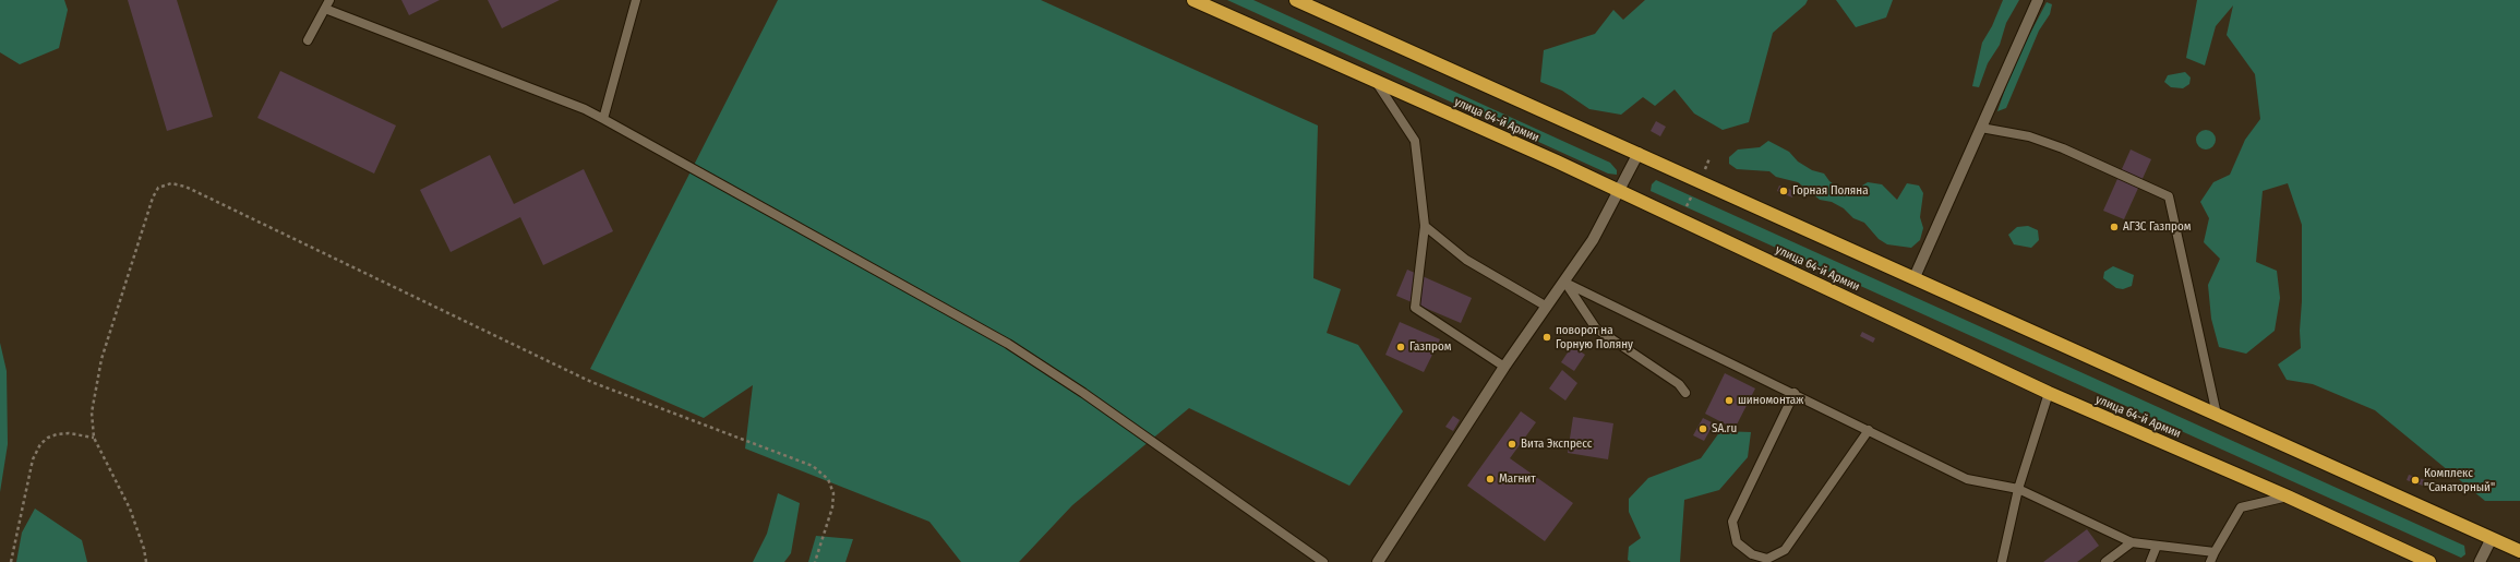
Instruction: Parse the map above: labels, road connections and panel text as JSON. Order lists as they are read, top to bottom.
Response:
{
  "streets": {
    "highway": ["улица 64-й Армии"]
  },
  "places": [
    "Горная Поляна",
    "АГЗС Газпром",
    "поворот на Горную Поляну",
    "Газпром",
    "шиномонтаж",
    "SA.ru",
    "Вита Экспресс",
    "Магнит",
    "Комплекс \"Санаторный\""
  ]
}
